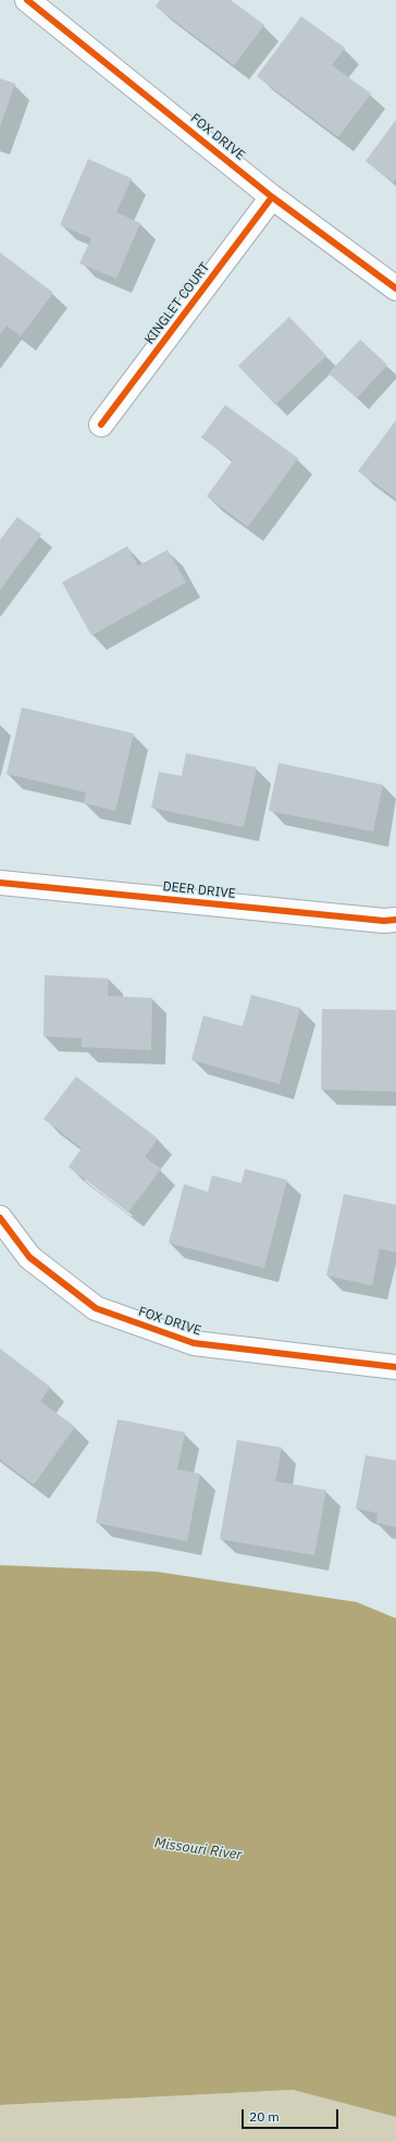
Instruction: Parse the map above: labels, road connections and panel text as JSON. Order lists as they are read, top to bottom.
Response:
{
  "streets": {
    "street": ["FOX DRIVE", "KINGLET COURT", "DEER DRIVE"]
  },
  "crossings": [
    ["FOX DRIVE", "KINGLET COURT"]
  ],
  "water": ["Missouri River"],
  "scale_bar": "20 m"
}
